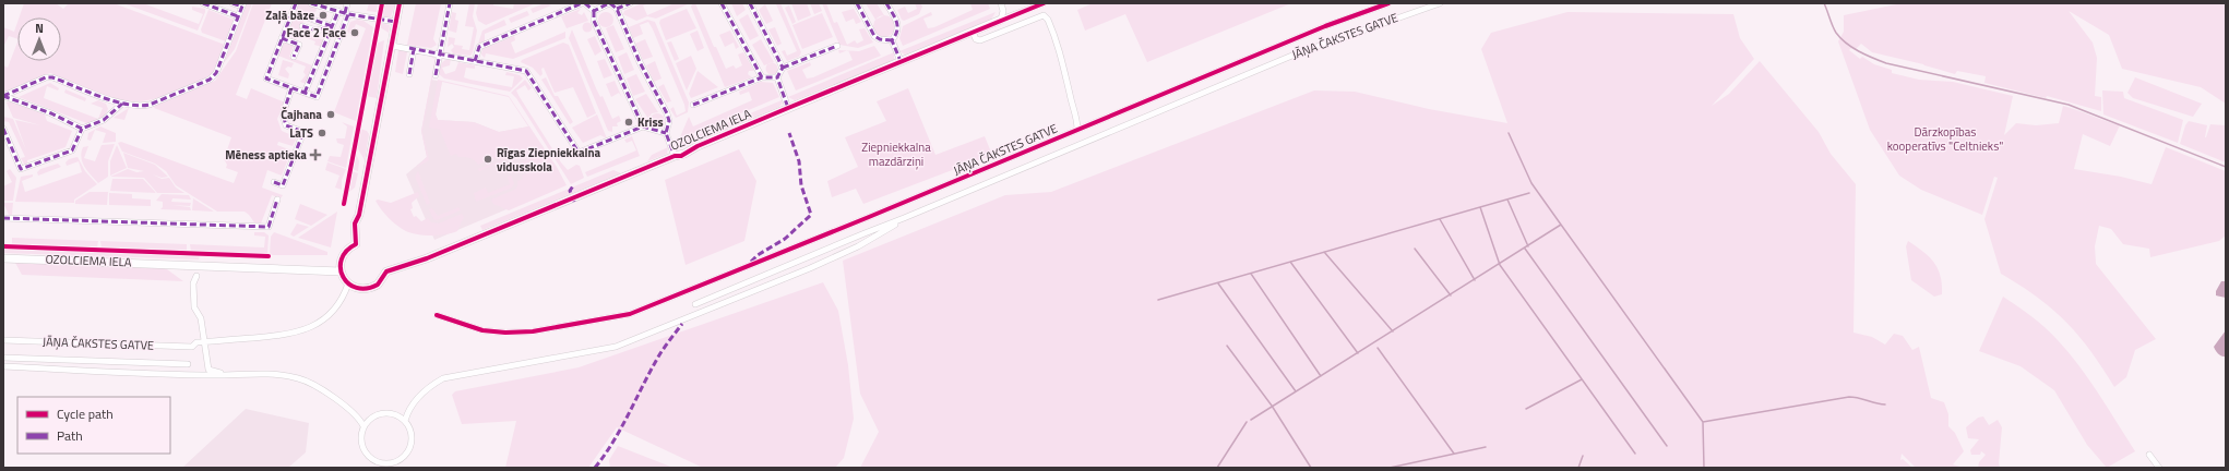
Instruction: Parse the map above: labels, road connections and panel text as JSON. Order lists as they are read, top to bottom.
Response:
{
  "streets": {
    "street": ["JĀŅA ČAKSTES GATVE", "OZOLCIEMA IELA"]
  },
  "parks": ["Dārzkopības kooperatīvs \"Celtnieks\"", "Ziepniekkalna mazdārziņi"],
  "places": {
    "other": [
      "Zaļā bāze",
      "Face 2 Face",
      "Čajhana",
      "Kriss",
      "LaTS",
      "Rīgas Ziepniekkalna vidusskola"
    ],
    "health": ["Mēness aptieka"]
  },
  "legend": ["Cycle path", "Path"],
  "north": "top"
}
